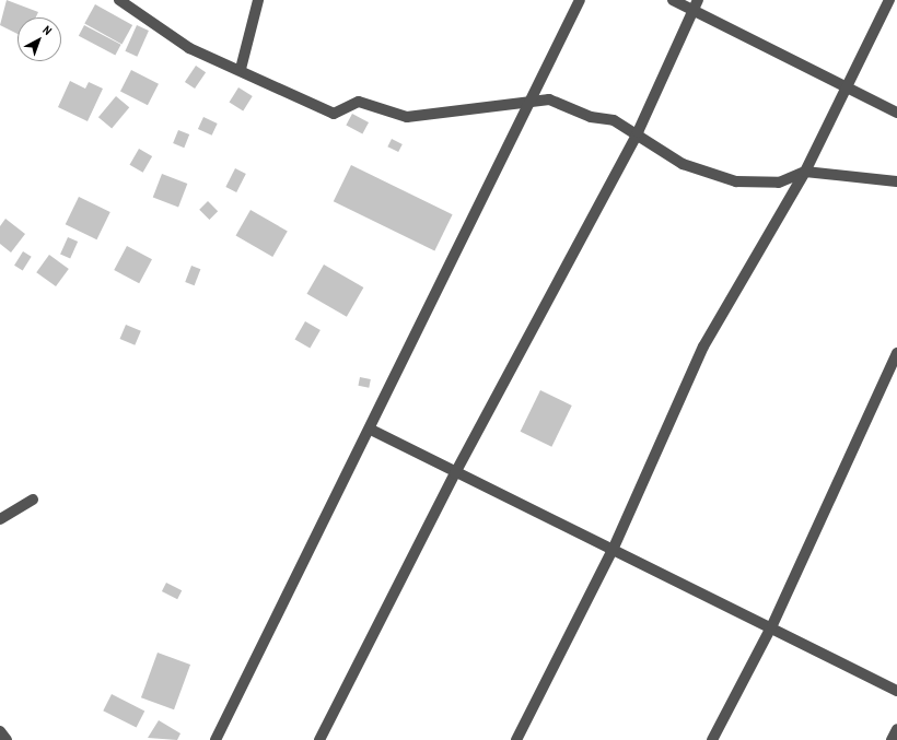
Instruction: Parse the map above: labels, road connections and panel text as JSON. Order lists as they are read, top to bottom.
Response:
{
  "north": "top right"
}
